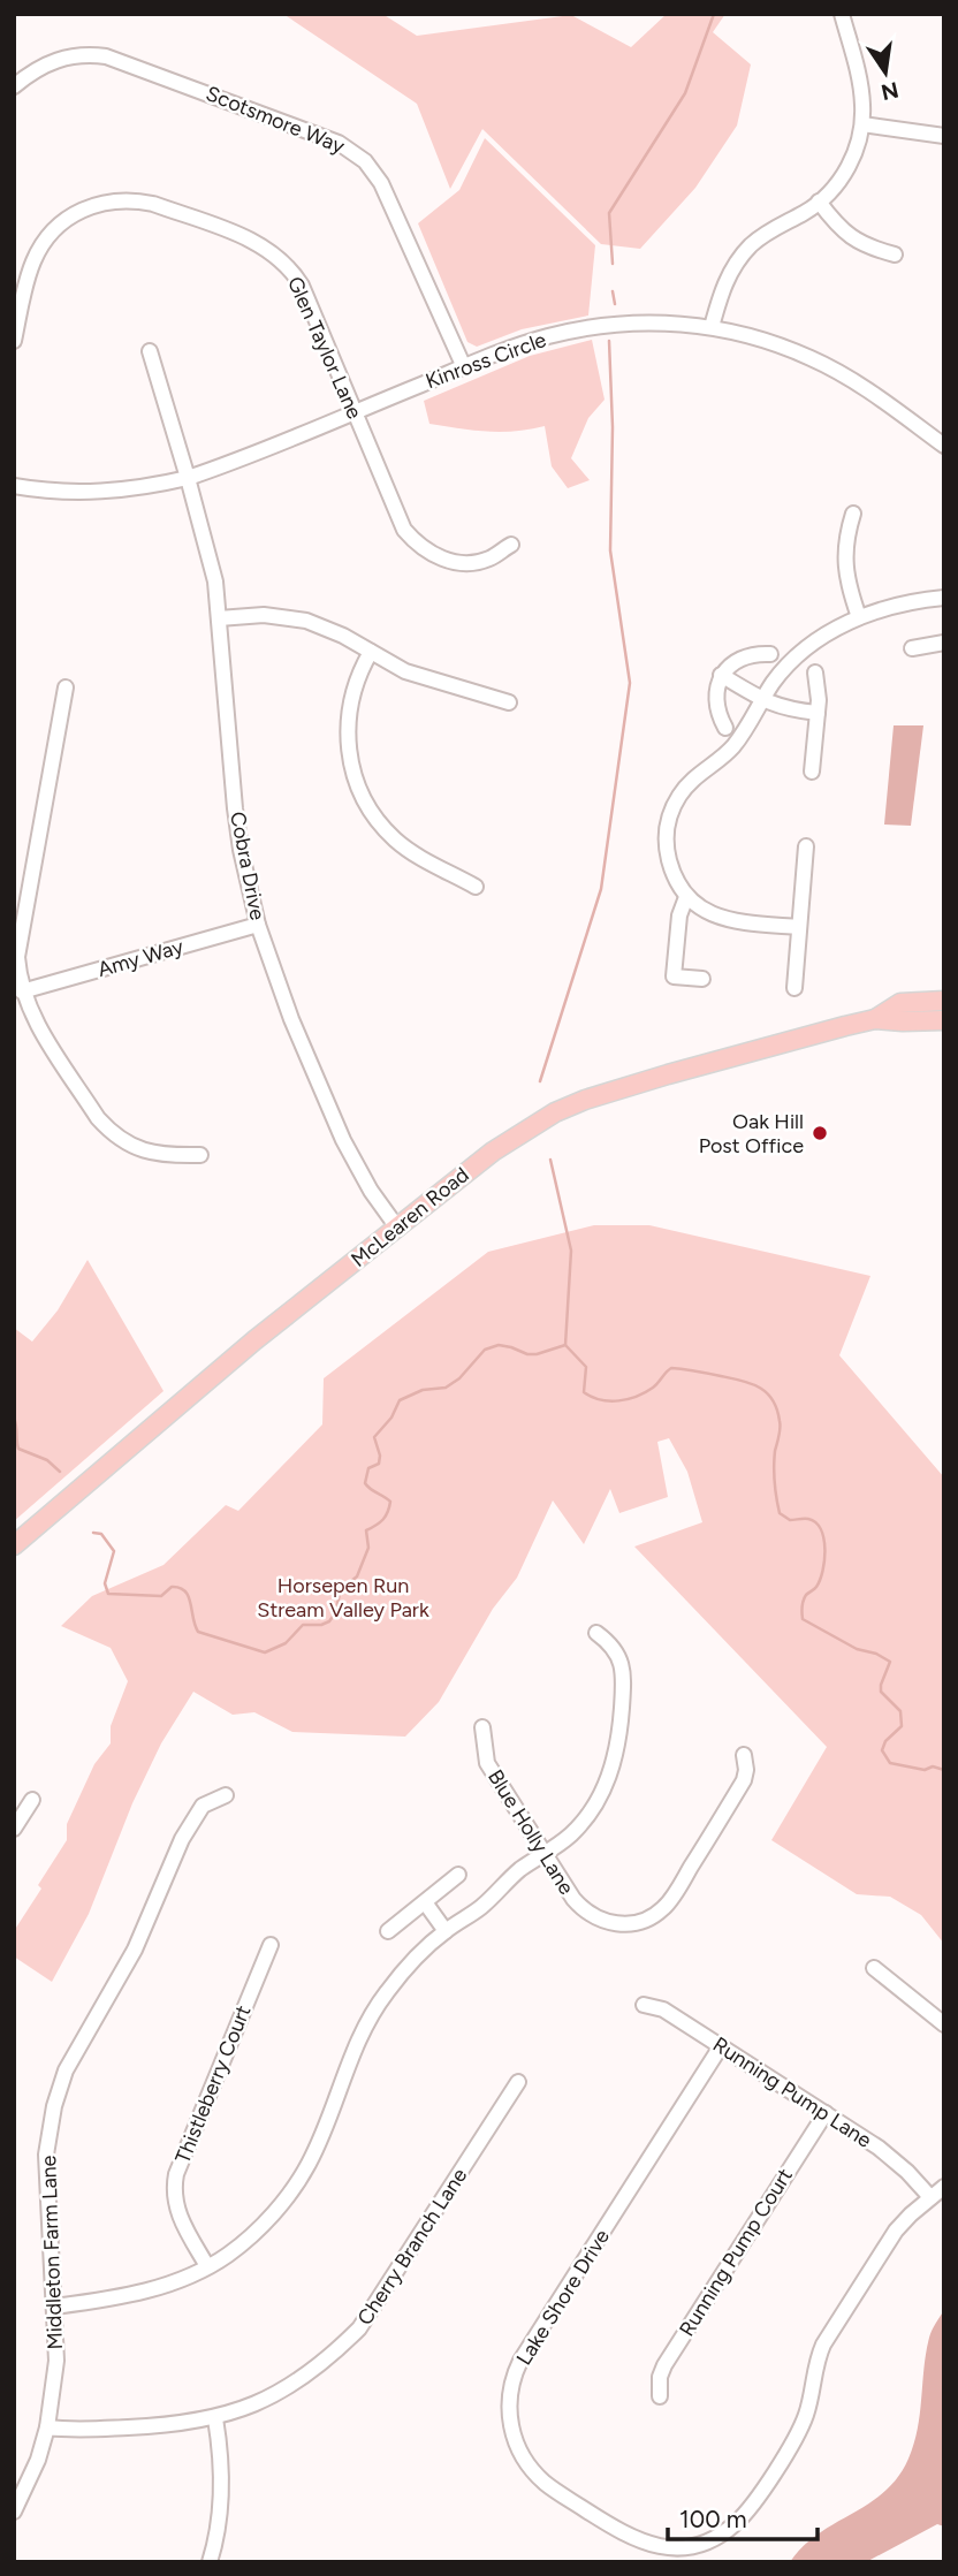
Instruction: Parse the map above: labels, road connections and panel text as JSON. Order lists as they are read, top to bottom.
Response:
{
  "streets": {
    "main road": ["McLearen Road"],
    "street": [
      "Scotsmore Way",
      "Glen Taylor Lane",
      "Kinross Circle",
      "Cobra Drive",
      "Amy Way",
      "Blue Holly Lane",
      "Thistleberry Court",
      "Running Pump Lane",
      "Cherry Branch Lane",
      "Middleton Farm Lane",
      "Running Pump Court",
      "Lake Shore Drive"
    ]
  },
  "crossings": [
    ["Scotsmore Way", "Kinross Circle"],
    ["Glen Taylor Lane", "Kinross Circle"],
    ["Kinross Circle", "Cobra Drive"],
    ["Cobra Drive", "Amy Way"],
    ["Cobra Drive", "McLearen Road"],
    ["Running Pump Lane", "Running Pump Court"],
    ["Running Pump Lane", "Lake Shore Drive"],
    ["Cherry Branch Lane", "Middleton Farm Lane"]
  ],
  "parks": ["Horsepen Run Stream Valley Park"],
  "places": ["Oak Hill Post Office"],
  "scale_bar": "100 m",
  "north": "bottom"
}
